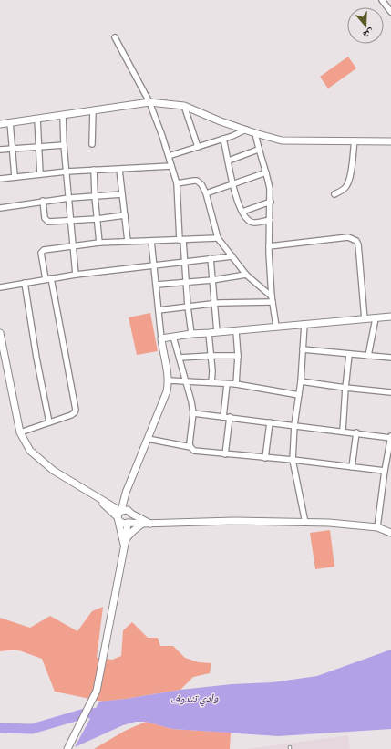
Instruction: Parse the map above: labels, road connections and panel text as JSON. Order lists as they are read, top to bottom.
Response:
{
  "water": ["وادي تندوف"],
  "north": "bottom"
}
